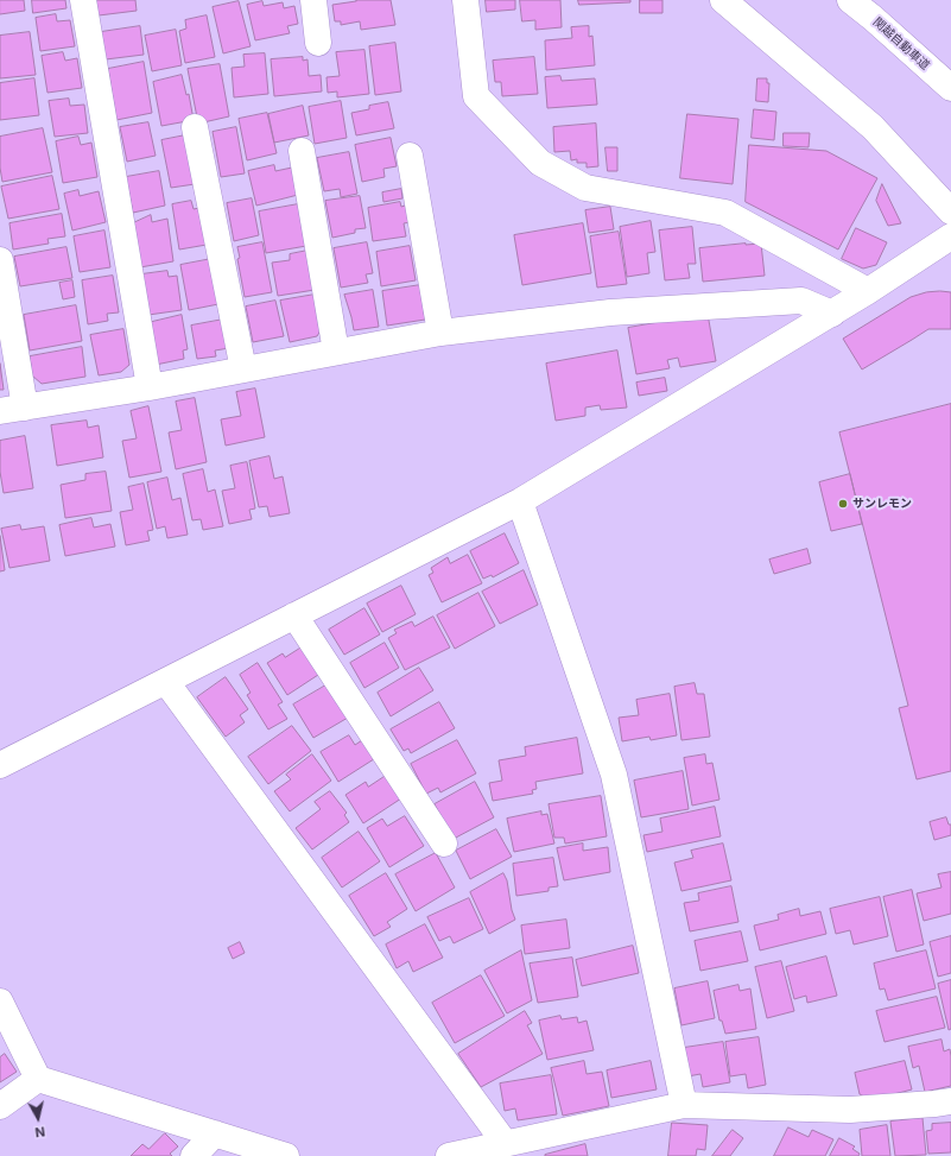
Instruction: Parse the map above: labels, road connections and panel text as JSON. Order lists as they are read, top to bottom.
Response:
{
  "streets": {
    "main road": ["関越自動車道"]
  },
  "places": ["サンレモン"],
  "north": "bottom"
}
